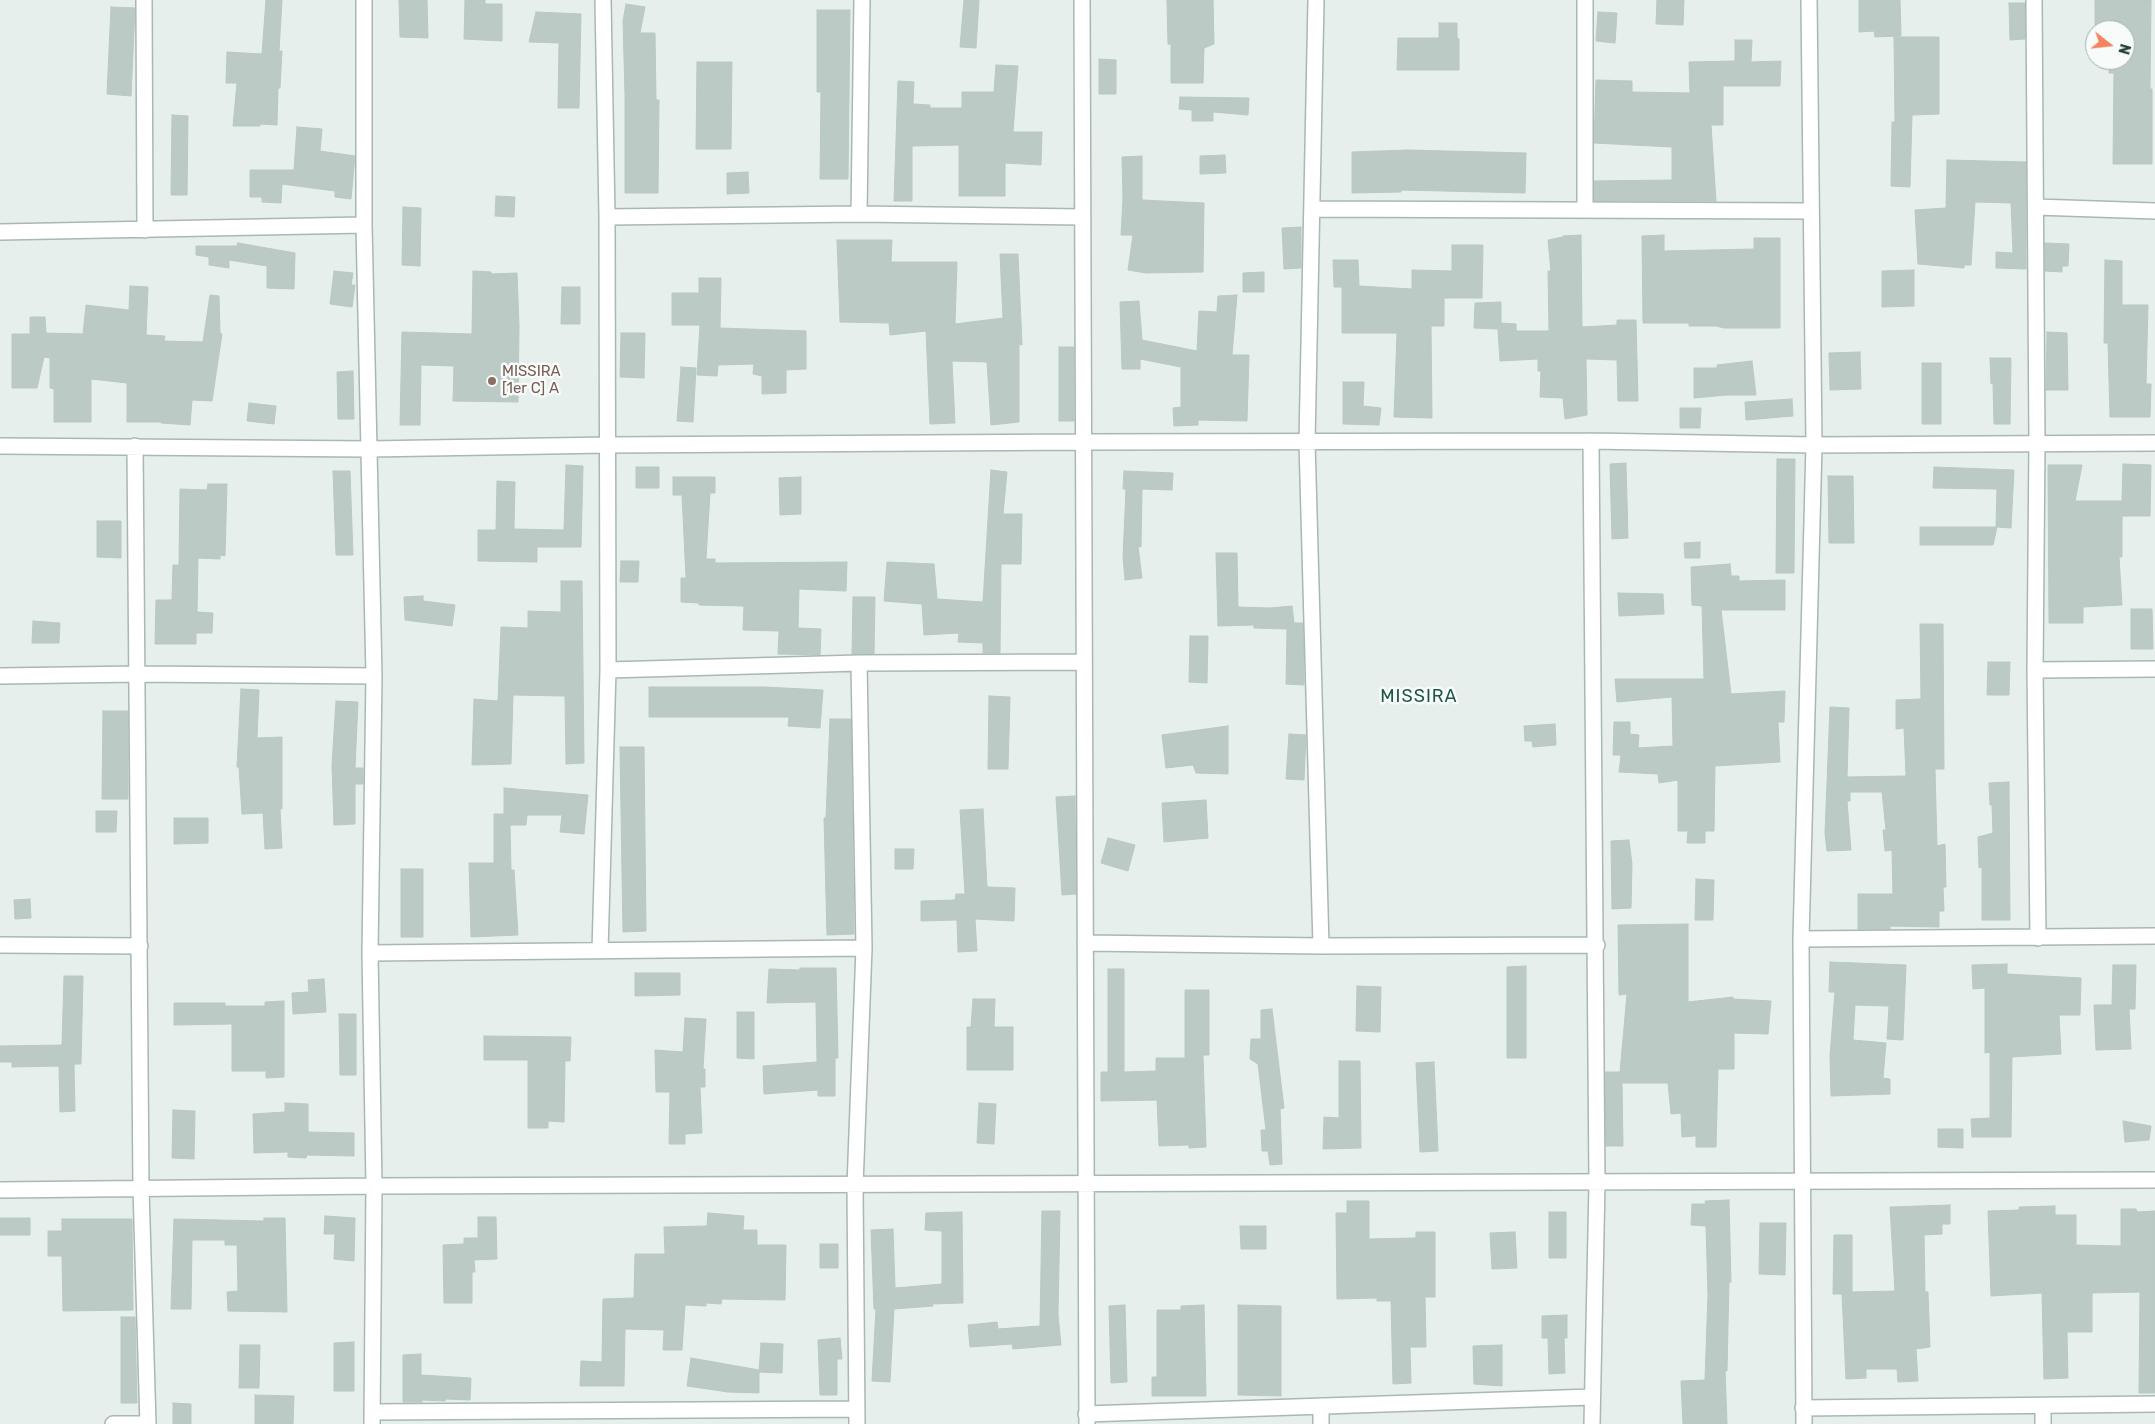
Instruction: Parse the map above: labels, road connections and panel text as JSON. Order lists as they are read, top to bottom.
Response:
{
  "districts": ["MISSIRA"],
  "places": ["MISSIRA [1er C] A"],
  "north": "right"
}
